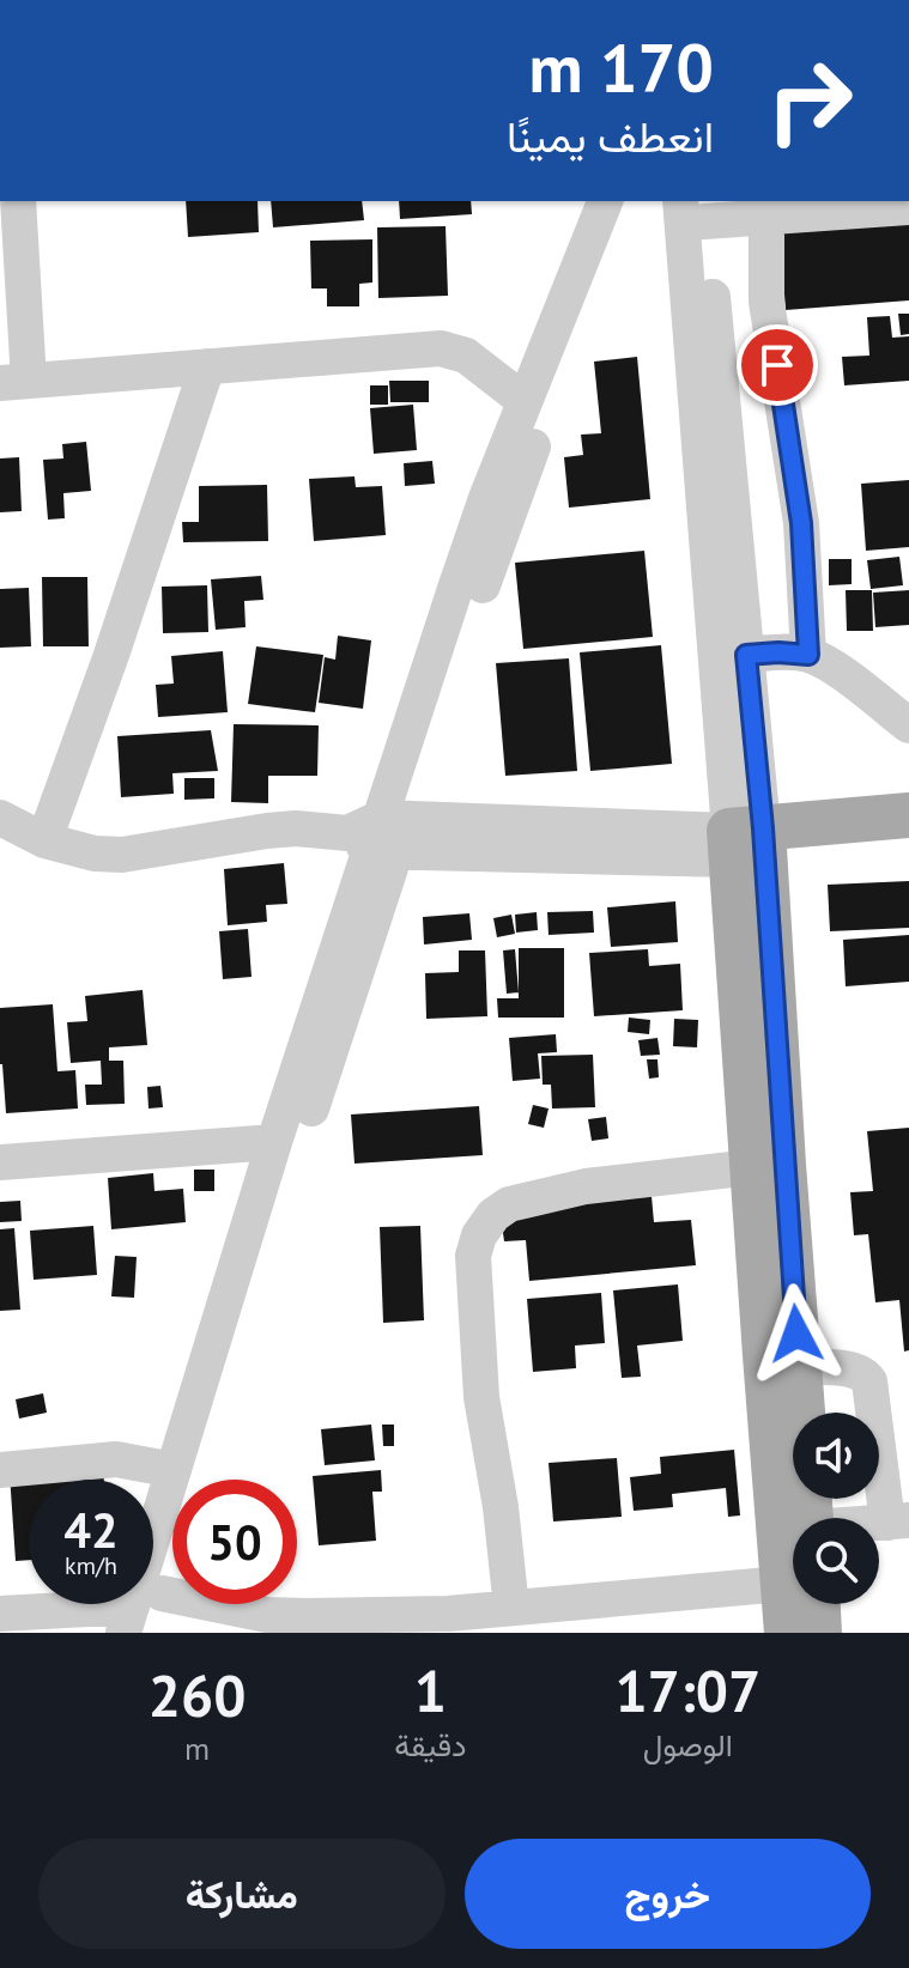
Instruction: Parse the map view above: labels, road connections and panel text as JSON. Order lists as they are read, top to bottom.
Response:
{
  "page": {
    "turn": ["170 m", "انعطف يمينًا"],
    "speed": "42 km/h",
    "limit": "50",
    "eta": [
      "17:07",
      "الوصول",
      "1",
      "دقيقة",
      "260",
      "m"
    ],
    "buttons": ["خروج", "مشاركة"]
  }
}
